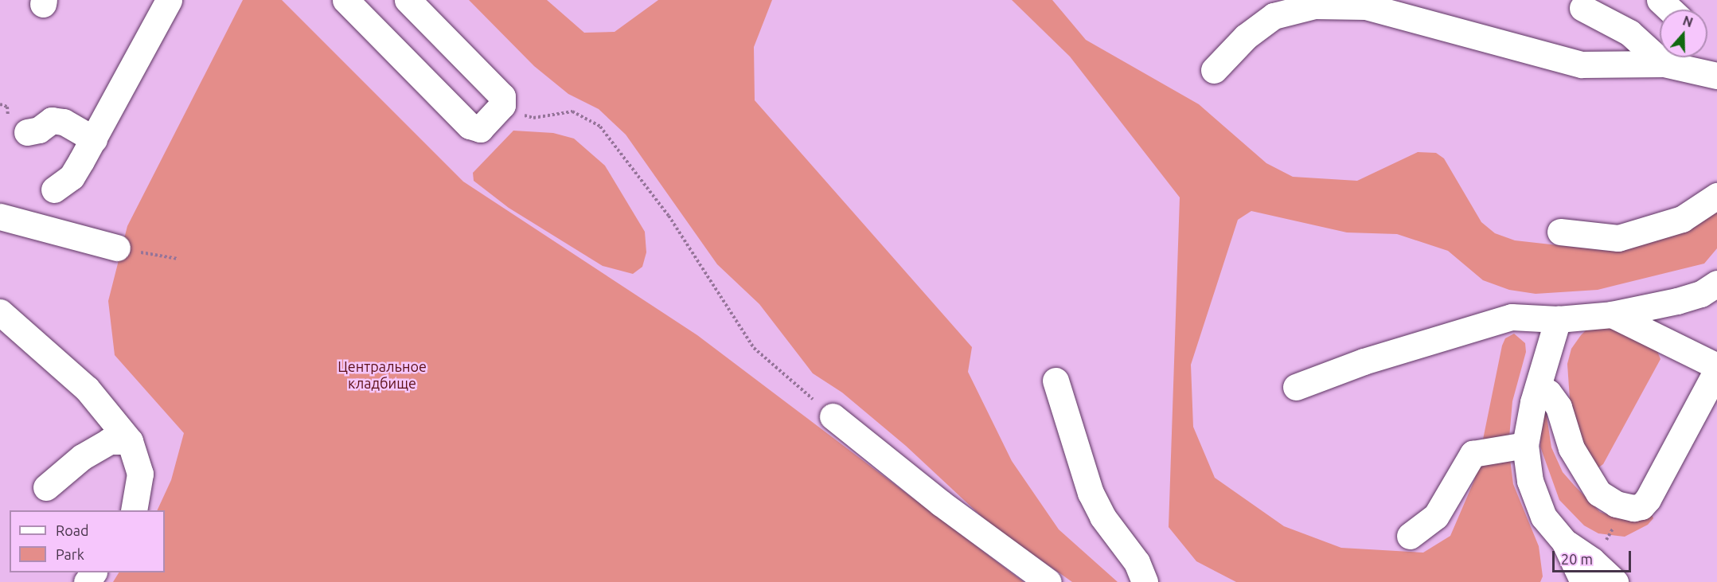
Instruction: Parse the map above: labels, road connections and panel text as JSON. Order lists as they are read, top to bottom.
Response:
{
  "parks": ["Центральное кладбище"],
  "legend": ["Road", "Park"],
  "scale_bar": "20 m",
  "north": "top"
}
